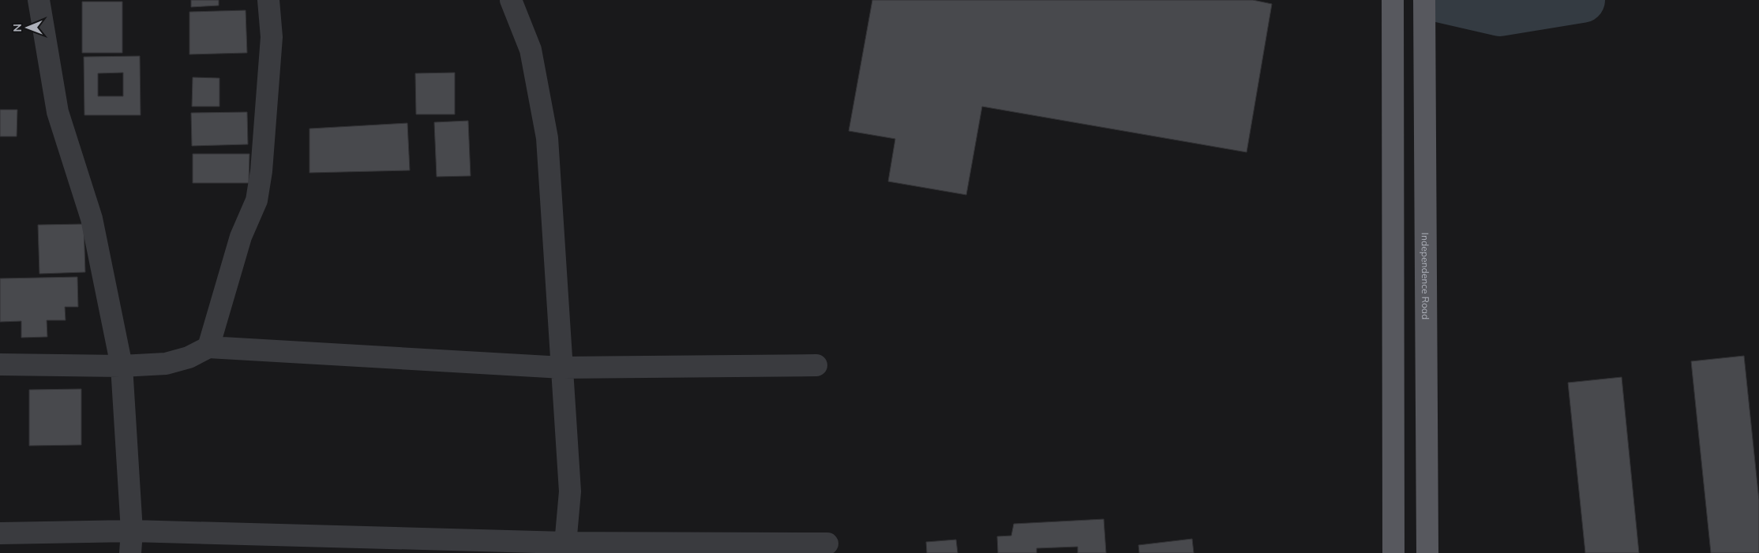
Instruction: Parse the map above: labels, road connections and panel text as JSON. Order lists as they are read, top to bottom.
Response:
{
  "streets": {
    "main road": ["Independence Road"]
  },
  "north": "left"
}
